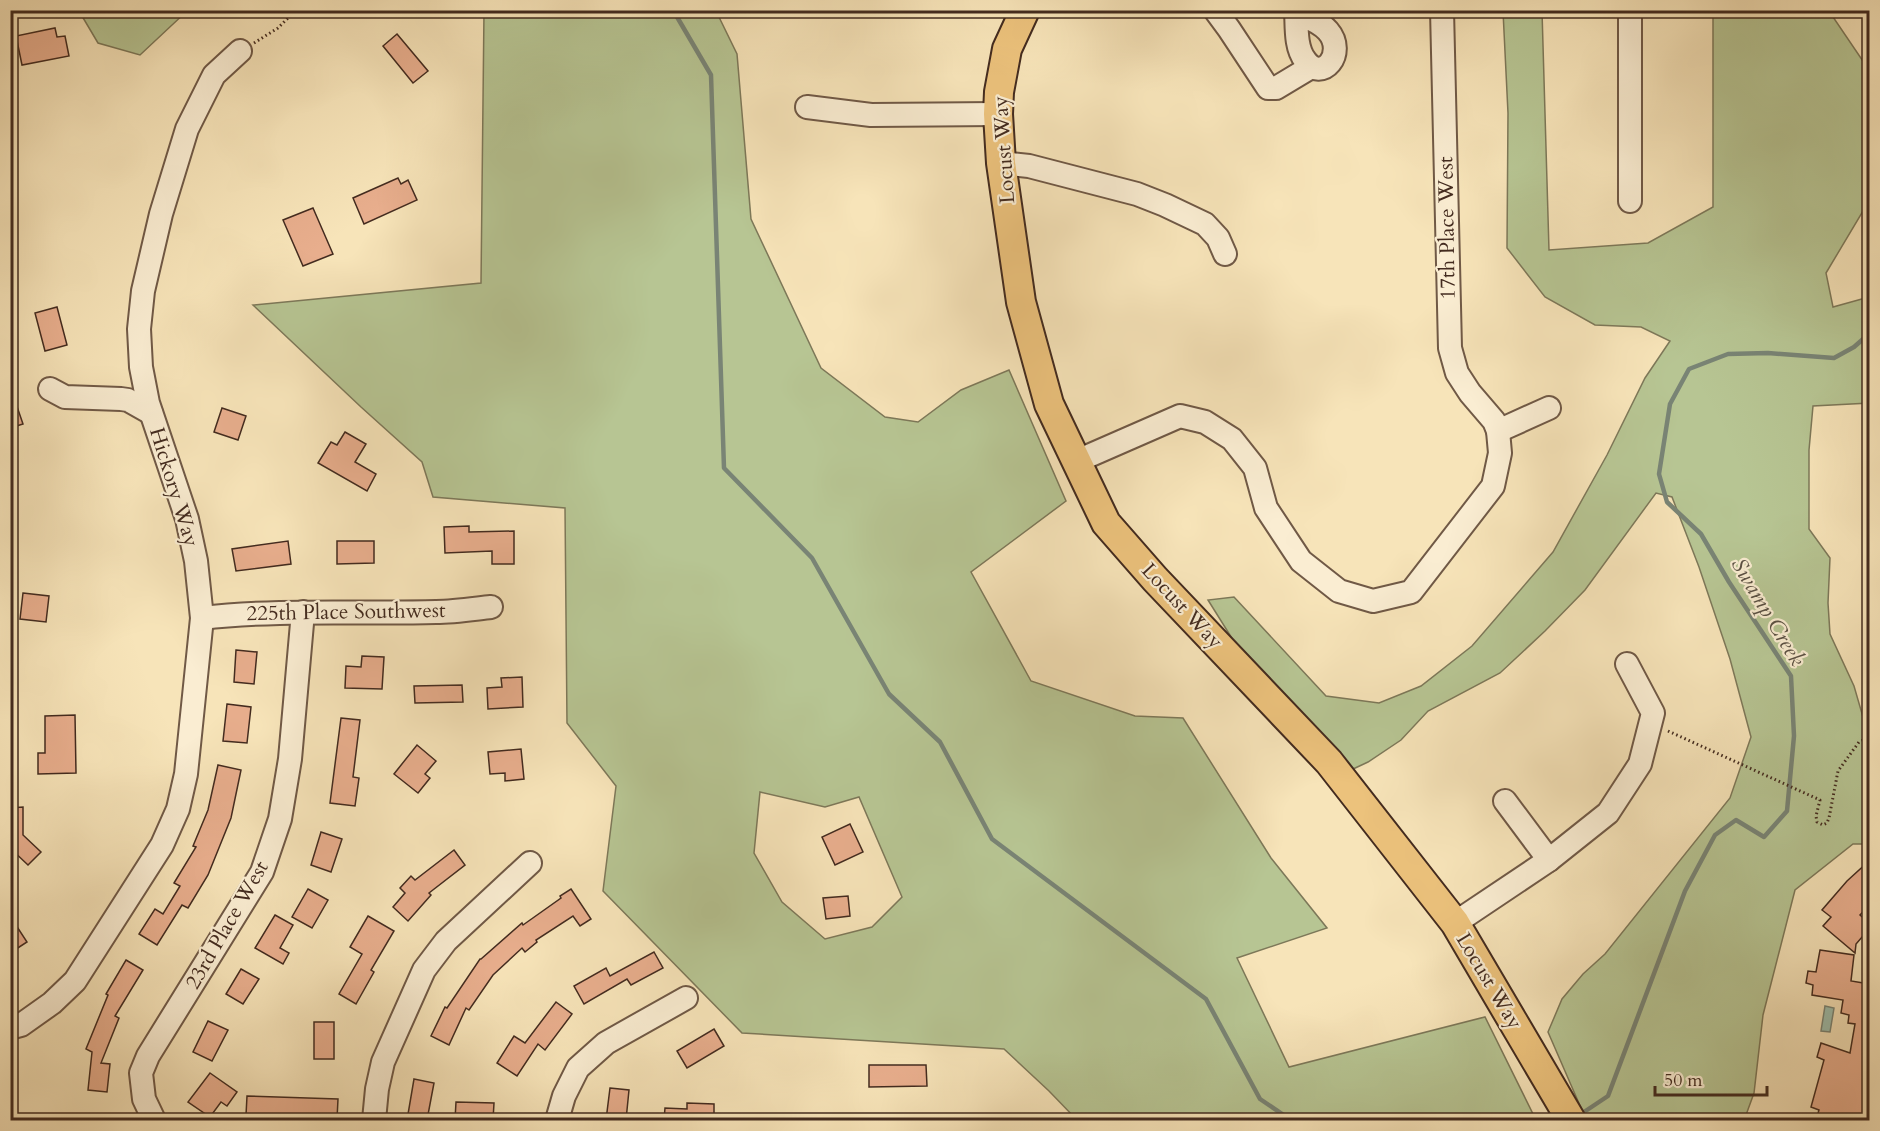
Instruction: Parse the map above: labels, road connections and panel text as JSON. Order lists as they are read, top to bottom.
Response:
{
  "streets": {
    "main road": ["Locust Way"],
    "street": [
      "17th Place West",
      "Hickory Way",
      "225th Place Southwest",
      "23rd Place West"
    ]
  },
  "crossings": [
    ["Hickory Way", "225th Place Southwest"],
    ["225th Place Southwest", "23rd Place West"]
  ],
  "water": ["Swamp Creek"],
  "scale_bar": "50 m"
}
